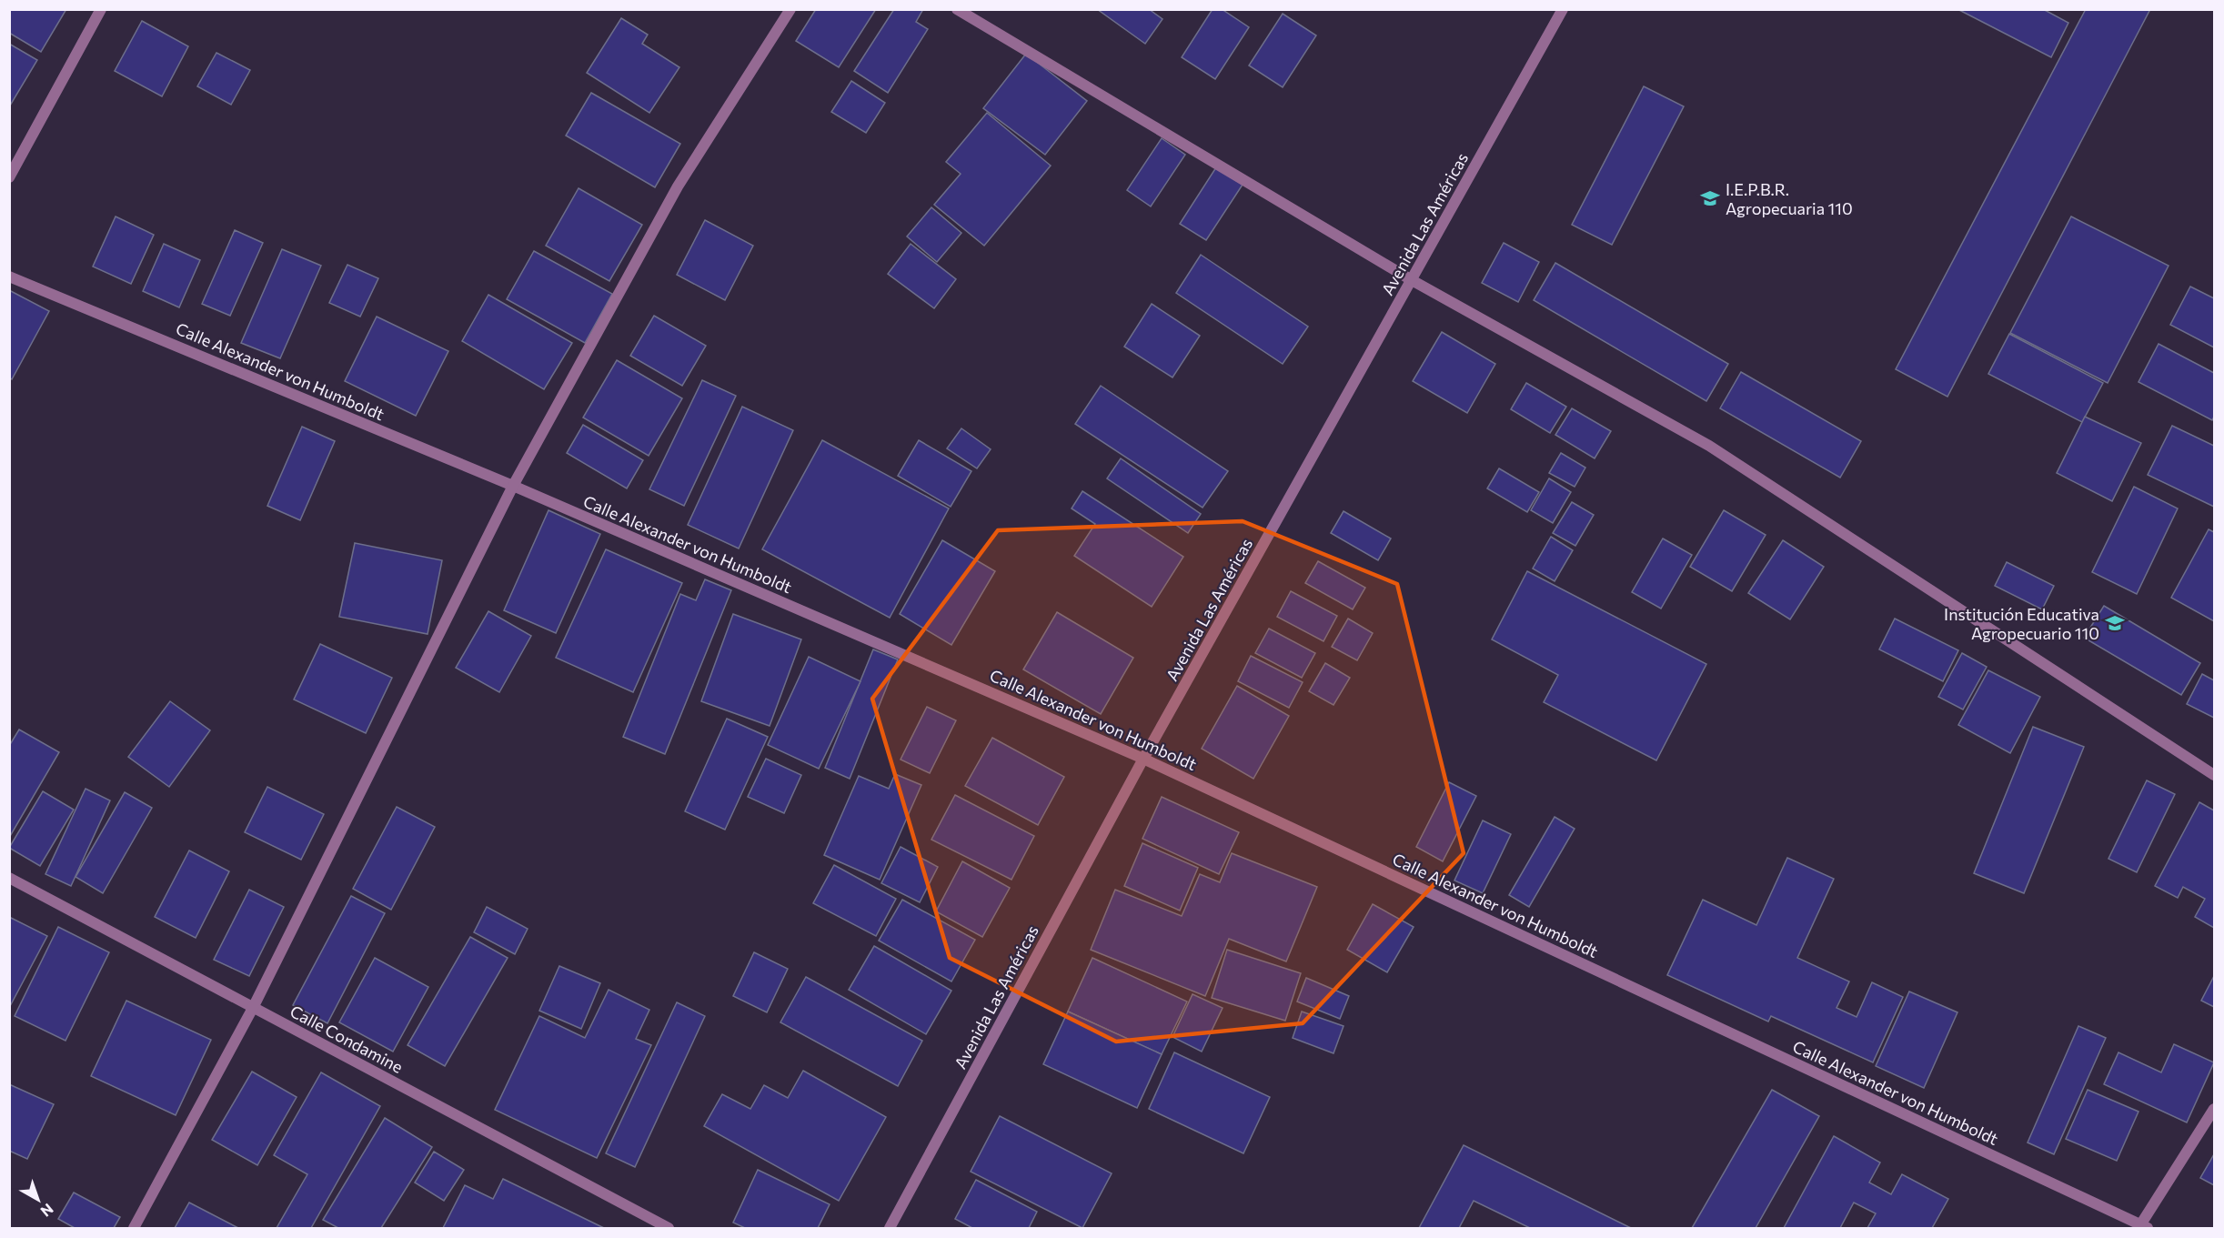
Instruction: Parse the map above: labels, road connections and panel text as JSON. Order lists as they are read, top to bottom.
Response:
{
  "streets": {
    "street": ["Avenida Las Américas", "Calle Alexander von Humboldt", "Calle Condamine"]
  },
  "crossings": [
    ["Avenida Las Américas", "Calle Alexander von Humboldt"]
  ],
  "places": {
    "school or university": ["I.E.P.B.R. Agropecuaria 110", "Institución Educativa Agropecuario 110"]
  },
  "north": "bottom right"
}
